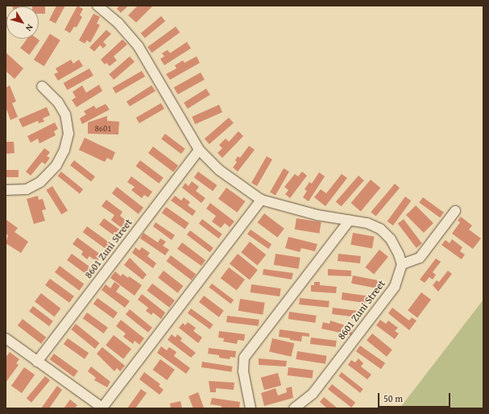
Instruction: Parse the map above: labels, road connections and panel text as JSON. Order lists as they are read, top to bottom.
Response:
{
  "streets": {
    "street": ["8601 Zuni Street"]
  },
  "house_numbers": ["8601"],
  "scale_bar": "50 m",
  "north": "bottom right"
}
